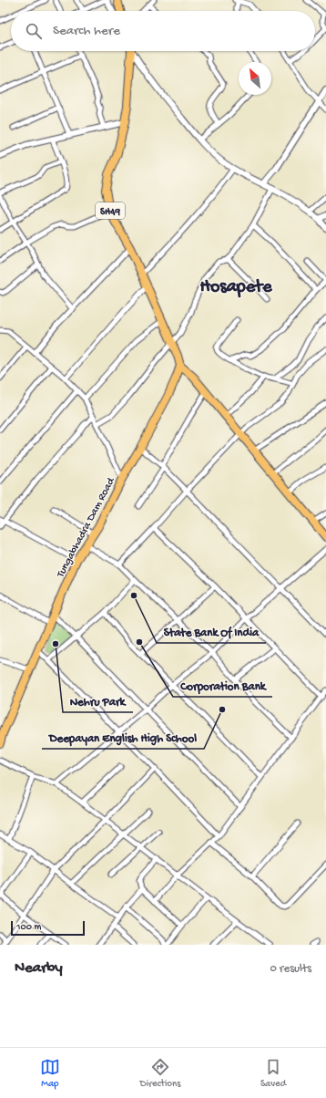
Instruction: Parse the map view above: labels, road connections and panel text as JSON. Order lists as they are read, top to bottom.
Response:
{
  "streets": {
    "main road": ["SH49", "Tungabhadra Dam Road"]
  },
  "crossings": [
    ["SH49", "Tungabhadra Dam Road"]
  ],
  "districts": ["Hosapete"],
  "places": [
    "State Bank Of India",
    "Corporation Bank",
    "Nehru Park",
    "Deepayan English High School"
  ],
  "scale_bar": "100 m",
  "north": "top left",
  "page": {
    "search": "Search here",
    "scale": "100 m",
    "heading": ["Nearby", "0 results"],
    "nav": ["Map", "Directions", "Saved"]
  }
}
